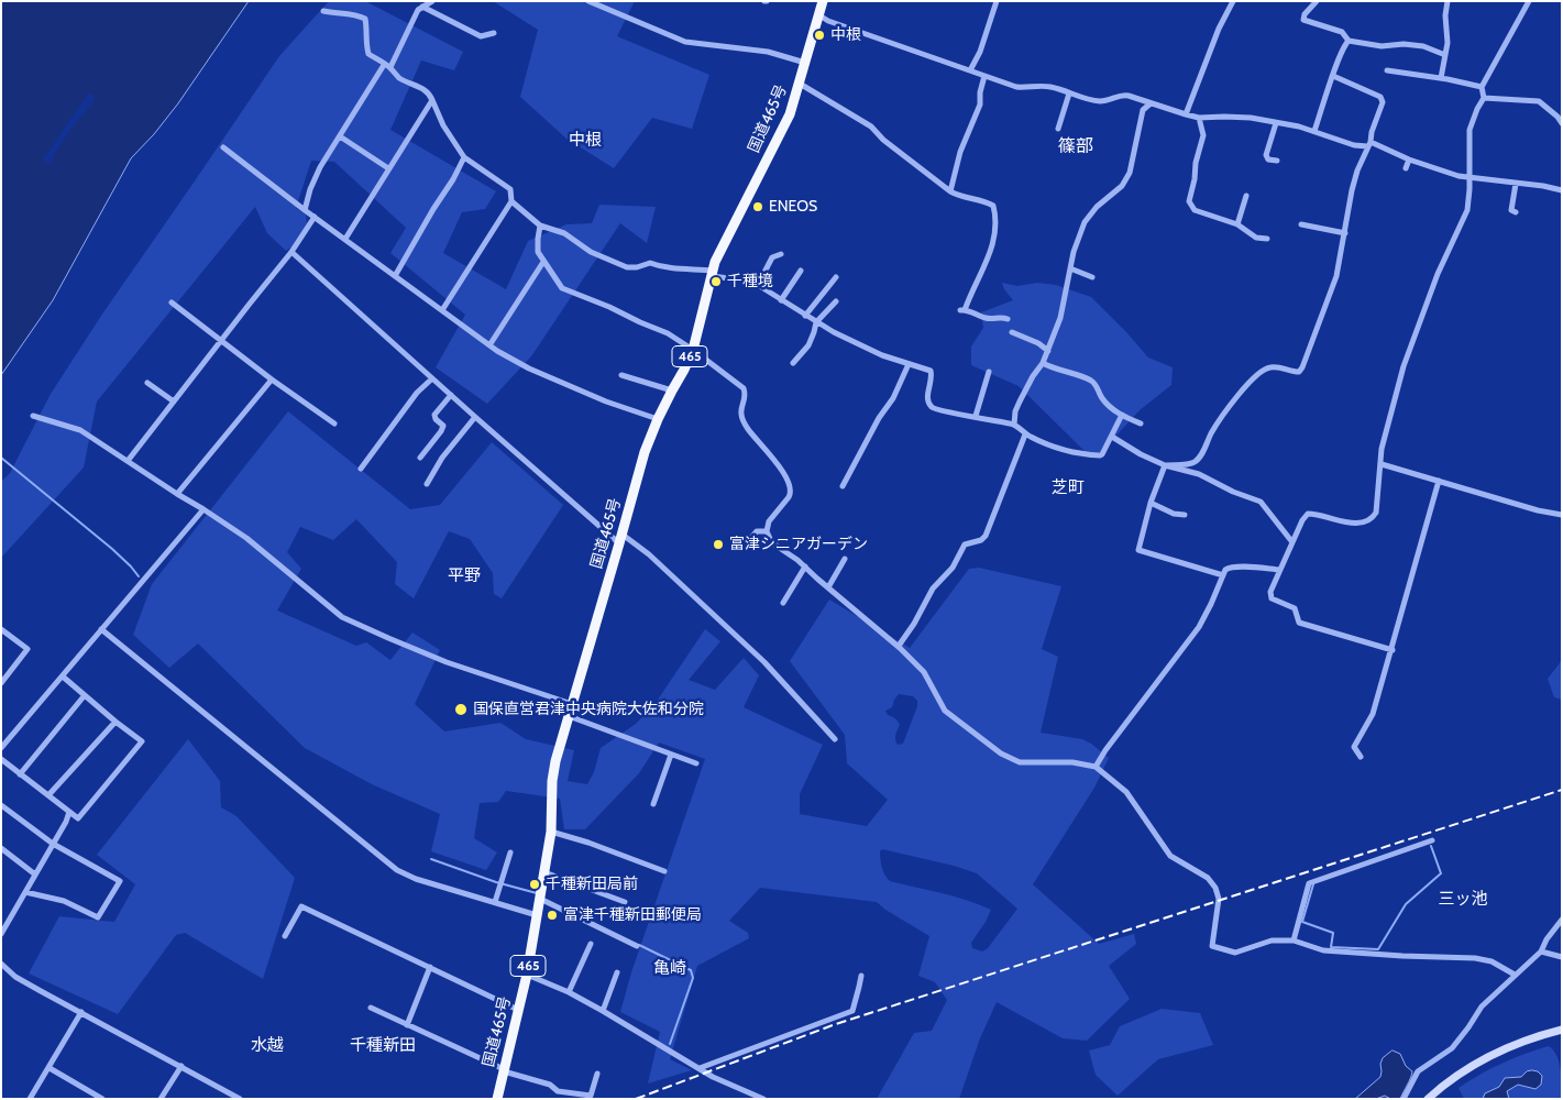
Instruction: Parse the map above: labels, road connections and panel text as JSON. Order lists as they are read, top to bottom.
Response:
{
  "streets": {
    "highway": ["国道465号", "465"]
  },
  "districts": [
    "中根",
    "篠部",
    "芝町",
    "平野",
    "三ッ池",
    "亀崎",
    "水越",
    "千種新田"
  ],
  "places": [
    "中根",
    "ENEOS",
    "千種境",
    "富津シニアガーデン",
    "国保直営君津中央病院大佐和分院",
    "千種新田局前",
    "富津千種新田郵便局"
  ]
}
